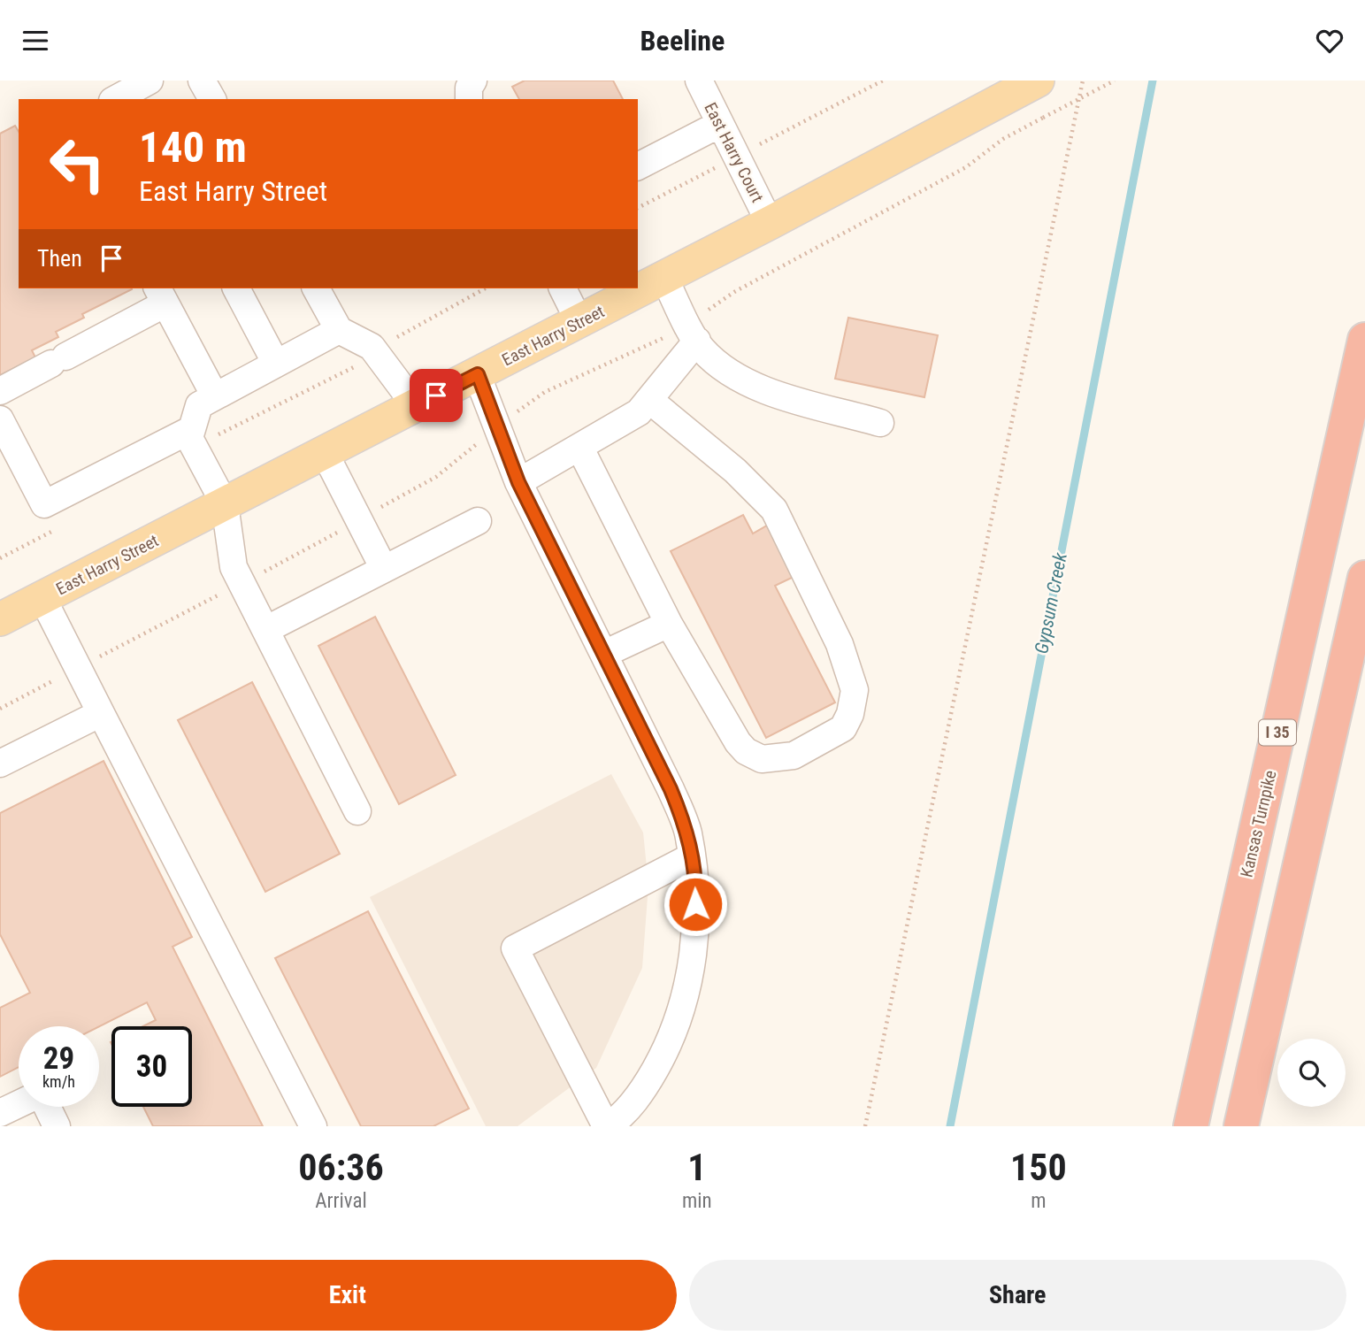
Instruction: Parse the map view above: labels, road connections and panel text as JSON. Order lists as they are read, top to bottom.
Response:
{
  "streets": {
    "highway": ["I 35", "Kansas Turnpike"],
    "main road": ["East Harry Street"],
    "street": ["East Harry Court"]
  },
  "crossings": [
    ["East Harry Court", "East Harry Street"]
  ],
  "water": ["Gypsum Creek"],
  "page": {
    "header": "Beeline",
    "turn": ["140 m", "East Harry Street"],
    "then": "Then",
    "speed": "29 km/h",
    "limit": "30",
    "eta": [
      "06:36",
      "Arrival",
      "1",
      "min",
      "150",
      "m"
    ],
    "buttons": ["Exit", "Share"]
  }
}
